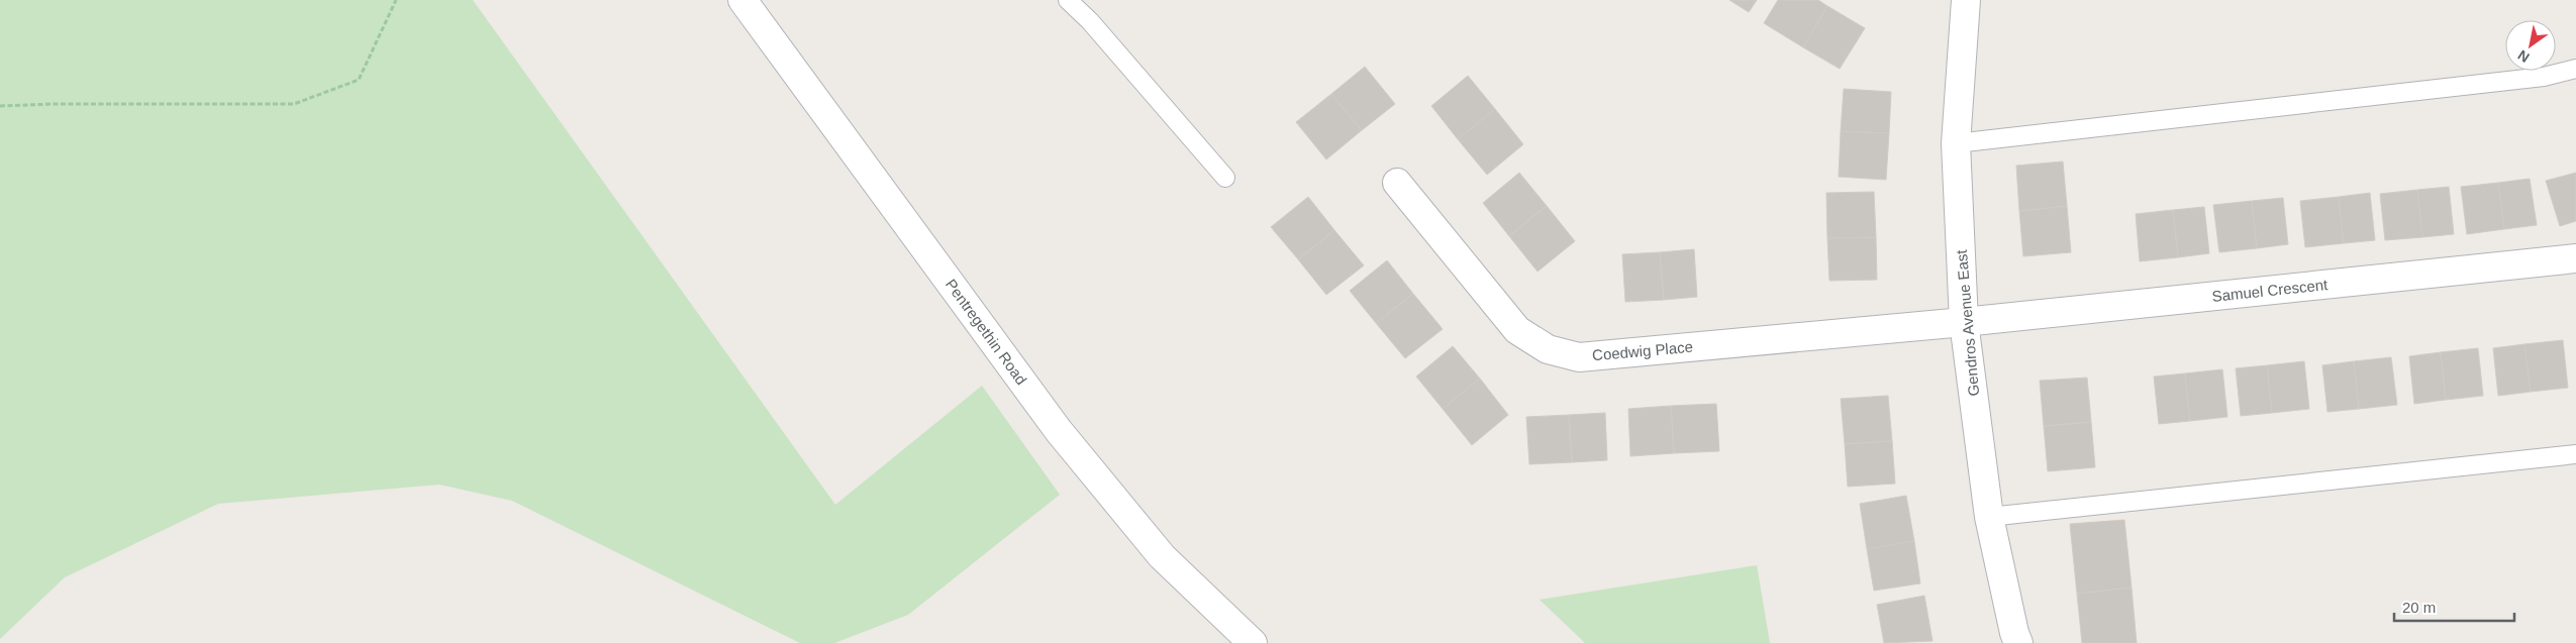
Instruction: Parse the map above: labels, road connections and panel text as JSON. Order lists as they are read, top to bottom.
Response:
{
  "streets": {
    "street": [
      "Samuel Crescent",
      "Gendros Avenue East",
      "Pentregethin Road",
      "Coedwig Place"
    ]
  },
  "crossings": [
    ["Samuel Crescent", "Gendros Avenue East"],
    ["Samuel Crescent", "Coedwig Place"],
    ["Gendros Avenue East", "Coedwig Place"]
  ],
  "scale_bar": "20 m",
  "north": "bottom left"
}
